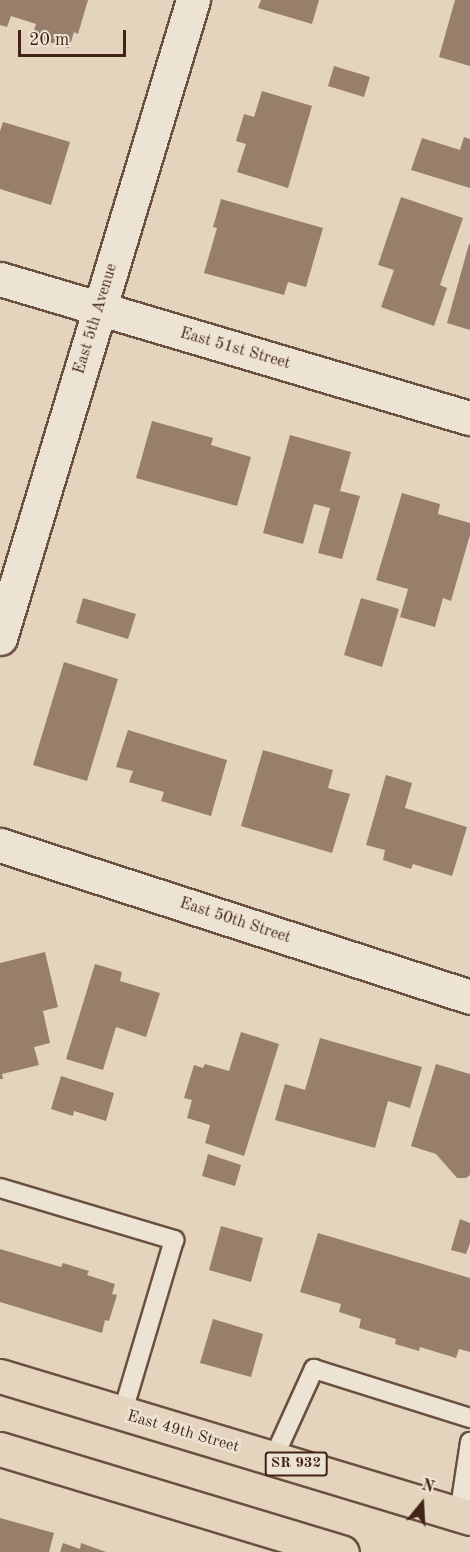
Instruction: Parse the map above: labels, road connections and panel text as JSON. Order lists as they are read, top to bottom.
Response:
{
  "streets": {
    "main road": ["East 49th Street", "SR 932"],
    "street": ["East 5th Avenue", "East 51st Street", "East 50th Street"]
  },
  "crossings": [
    ["East 5th Avenue", "East 51st Street"]
  ],
  "scale_bar": "20 m",
  "north": "top"
}
